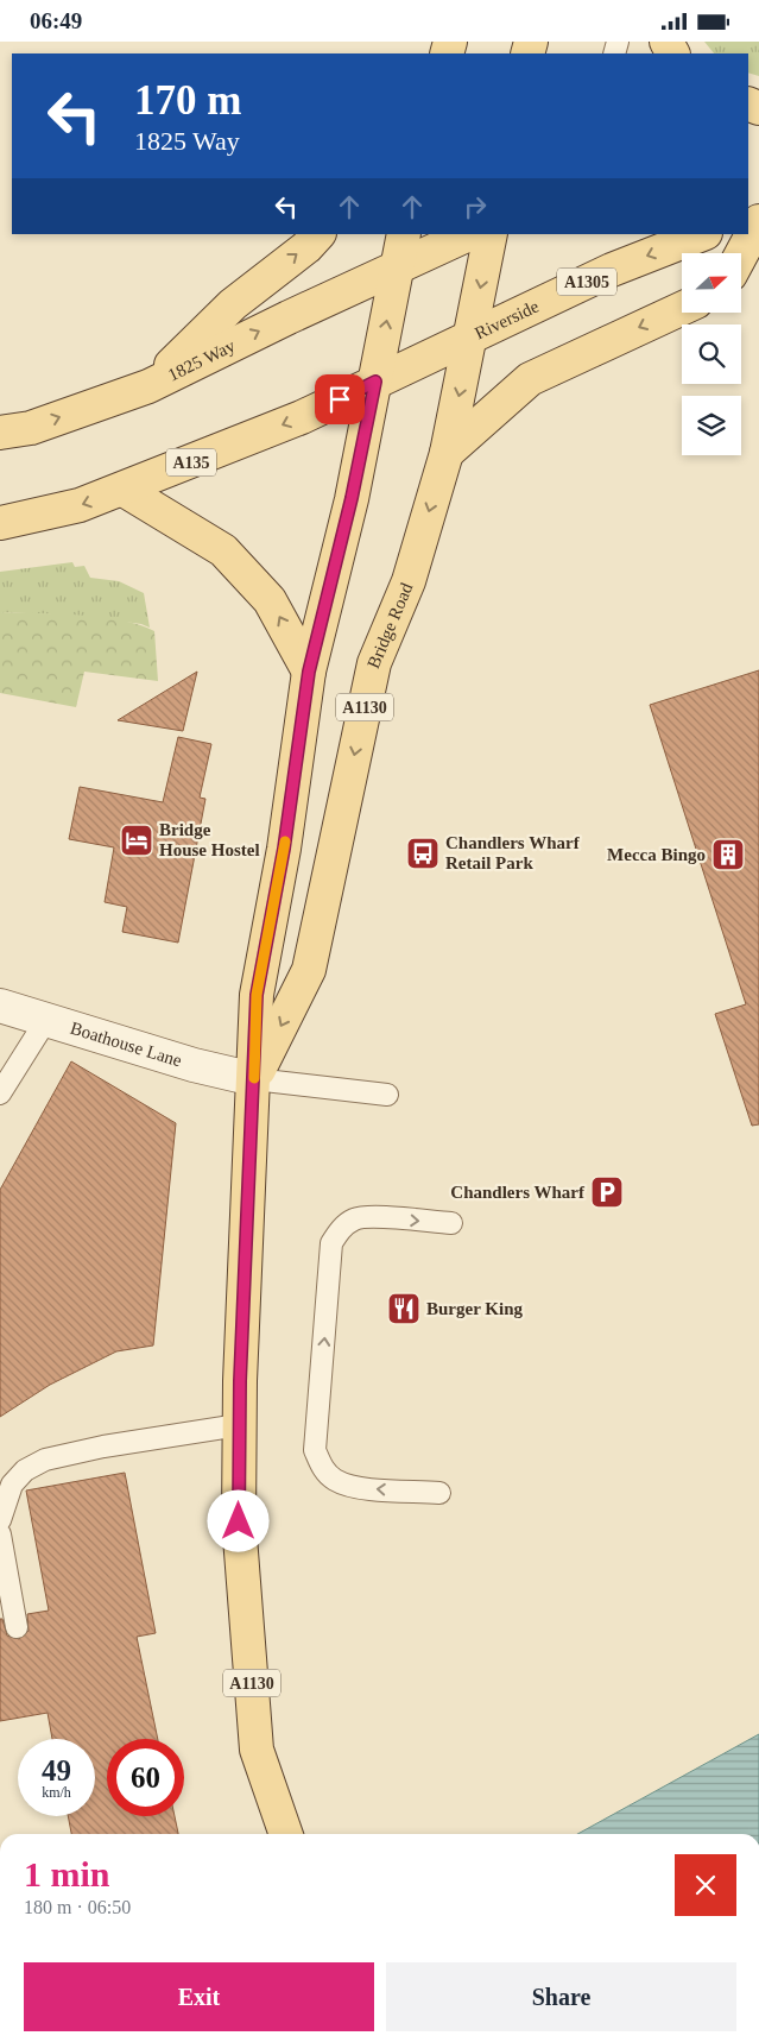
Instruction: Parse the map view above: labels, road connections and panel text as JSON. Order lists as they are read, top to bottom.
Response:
{
  "streets": {
    "main road": [
      "A1305",
      "Riverside",
      "1825 Way",
      "A135",
      "Bridge Road",
      "A1130"
    ],
    "street": ["Boathouse Lane"]
  },
  "crossings": [
    ["Riverside", "A135"],
    ["Riverside", "Bridge Road"],
    ["1825 Way", "Bridge Road"],
    ["A135", "Bridge Road"],
    ["Bridge Road", "Boathouse Lane"]
  ],
  "places": {
    "hotel": ["Bridge House Hostel"],
    "bus stop": ["Chandlers Wharf Retail Park"],
    "building": ["Mecca Bingo"],
    "parking": ["Chandlers Wharf"],
    "restaurant": ["Burger King"]
  },
  "north": "right",
  "page": {
    "status": "06:49",
    "turn": ["170 m", "1825 Way"],
    "speed": "49 km/h",
    "limit": "60",
    "heading": ["1 min", "180 m · 06:50"],
    "buttons": ["Exit", "Share"]
  }
}
